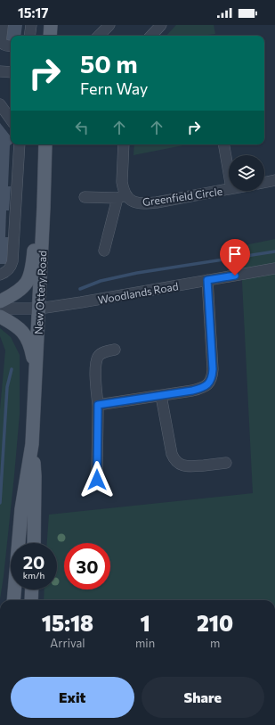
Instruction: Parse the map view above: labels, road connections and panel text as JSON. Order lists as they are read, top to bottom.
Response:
{
  "streets": {
    "main road": ["New Ottery Road"],
    "street": ["Greenfield Circle", "Woodlands Road"]
  },
  "crossings": [
    ["New Ottery Road", "Woodlands Road"]
  ],
  "page": {
    "status": "15:17",
    "turn": ["50 m", "Fern Way"],
    "speed": "20 km/h",
    "limit": "30",
    "eta": [
      "15:18",
      "Arrival",
      "1",
      "min",
      "210",
      "m"
    ],
    "buttons": ["Exit", "Share"]
  }
}
